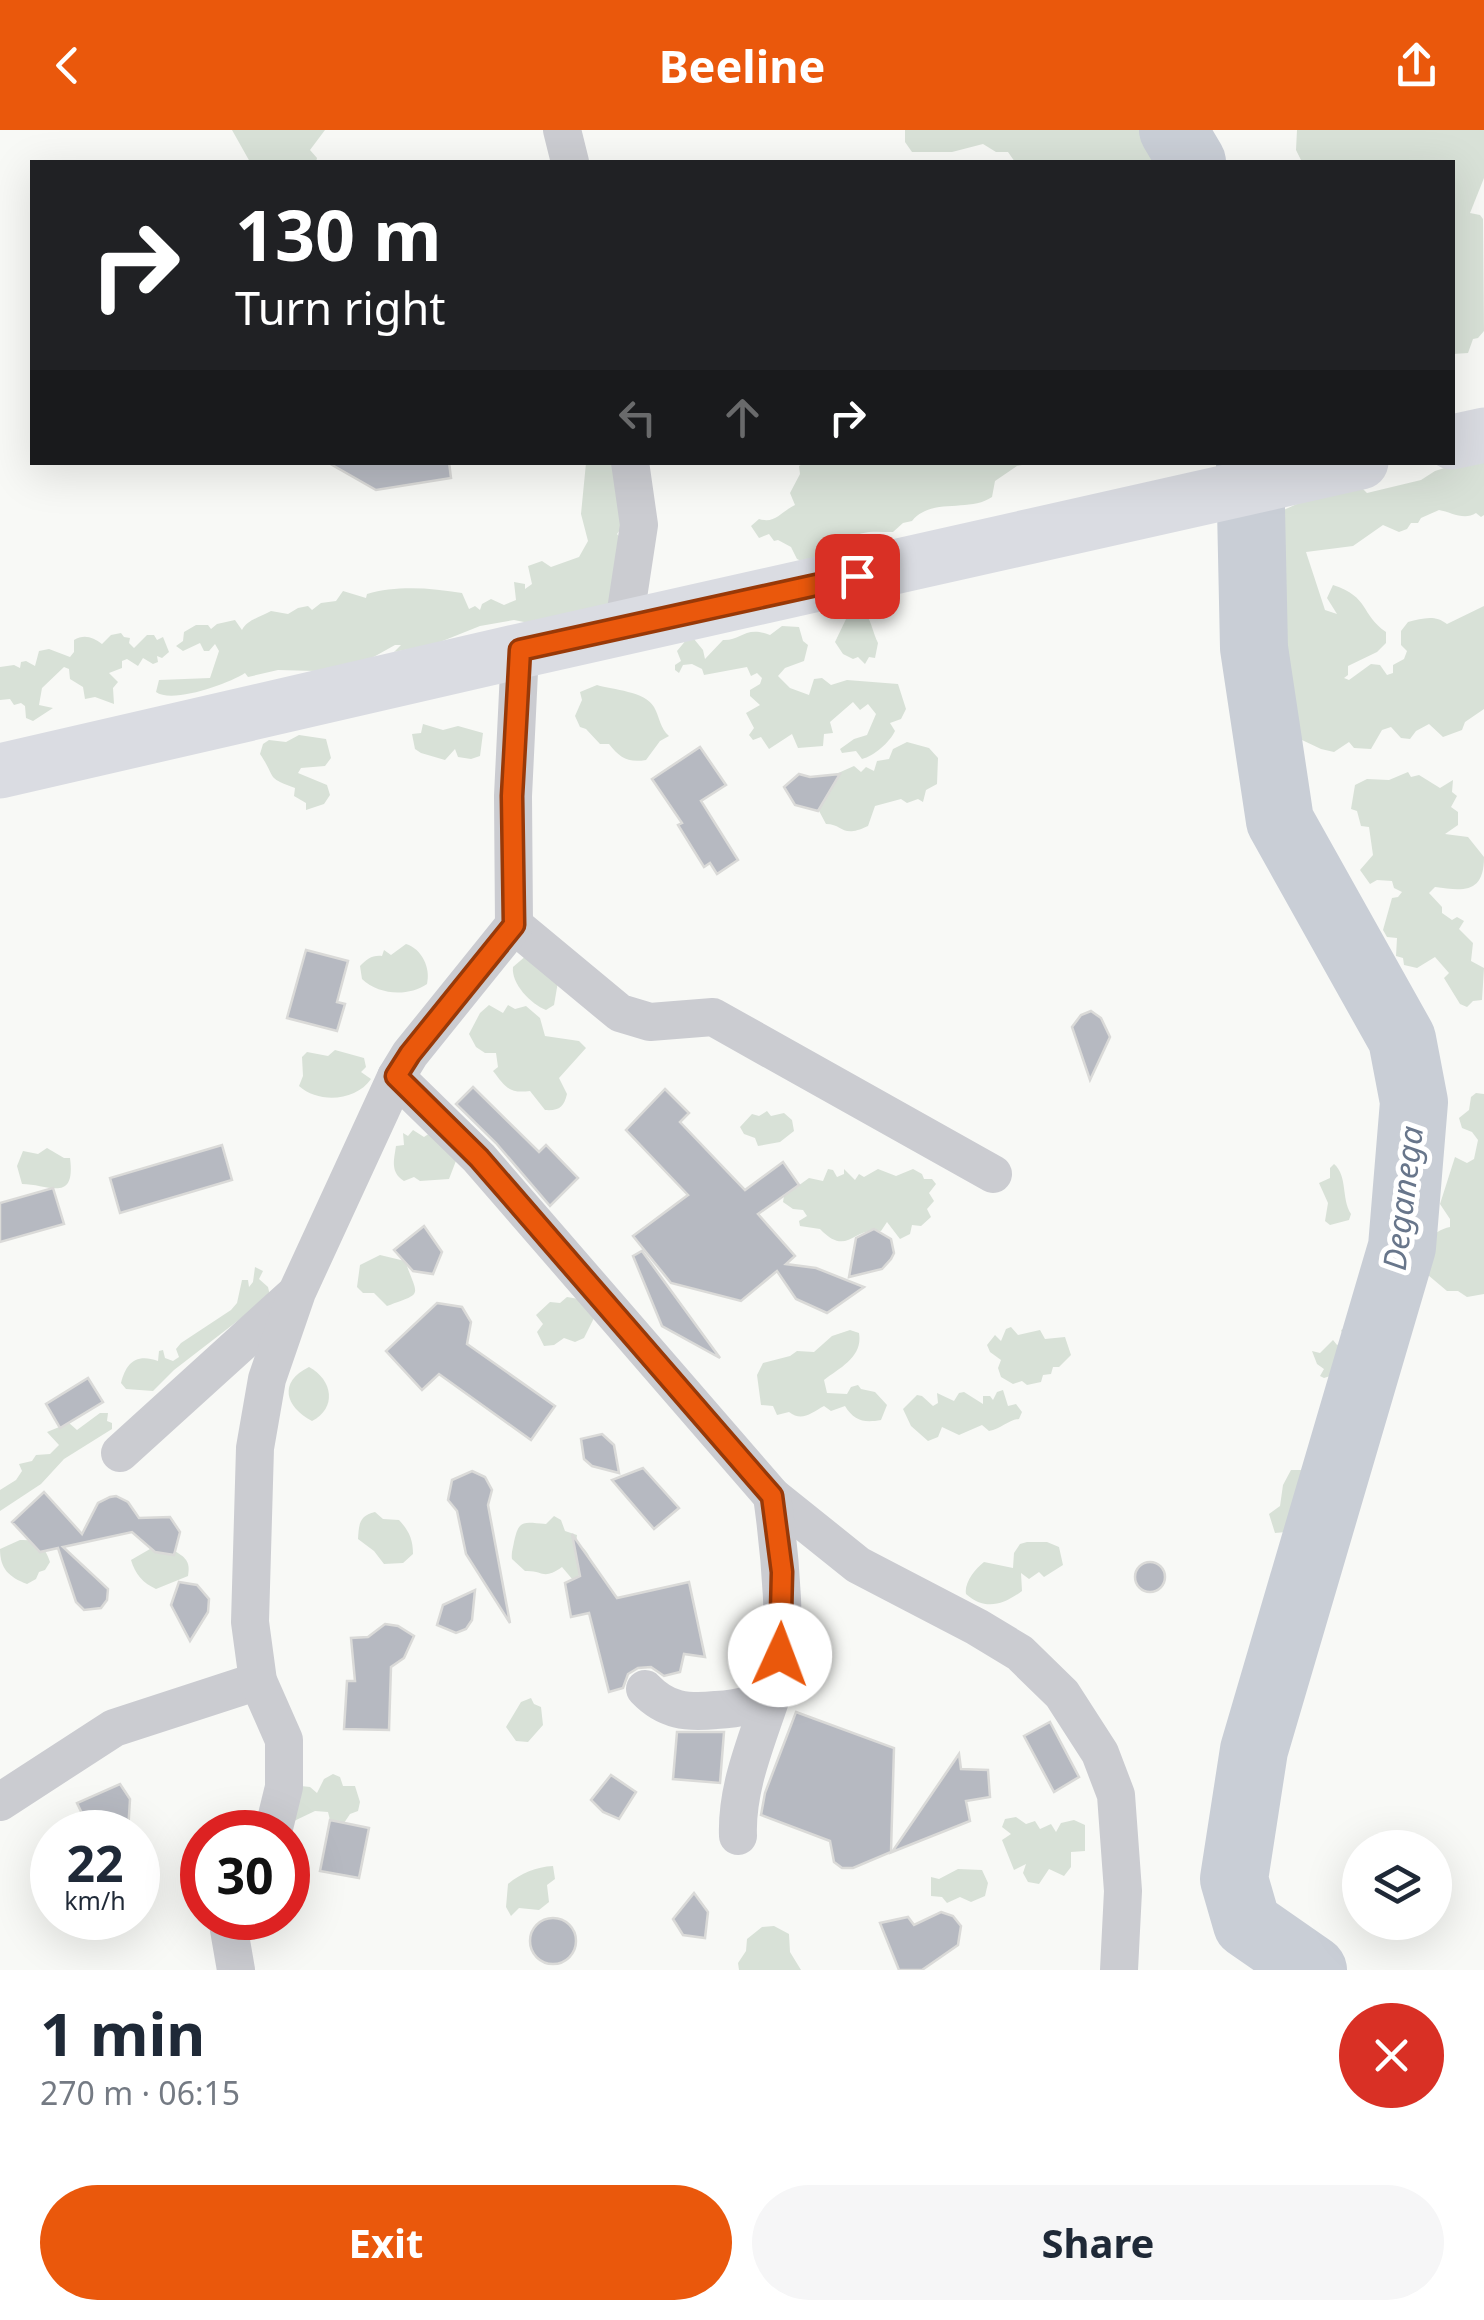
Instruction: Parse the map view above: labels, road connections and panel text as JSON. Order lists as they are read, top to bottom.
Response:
{
  "water": ["Deganega"],
  "page": {
    "header": "Beeline",
    "turn": ["130 m", "Turn right"],
    "speed": "22 km/h",
    "limit": "30",
    "heading": ["1 min", "270 m · 06:15"],
    "buttons": ["Exit", "Share"]
  }
}
